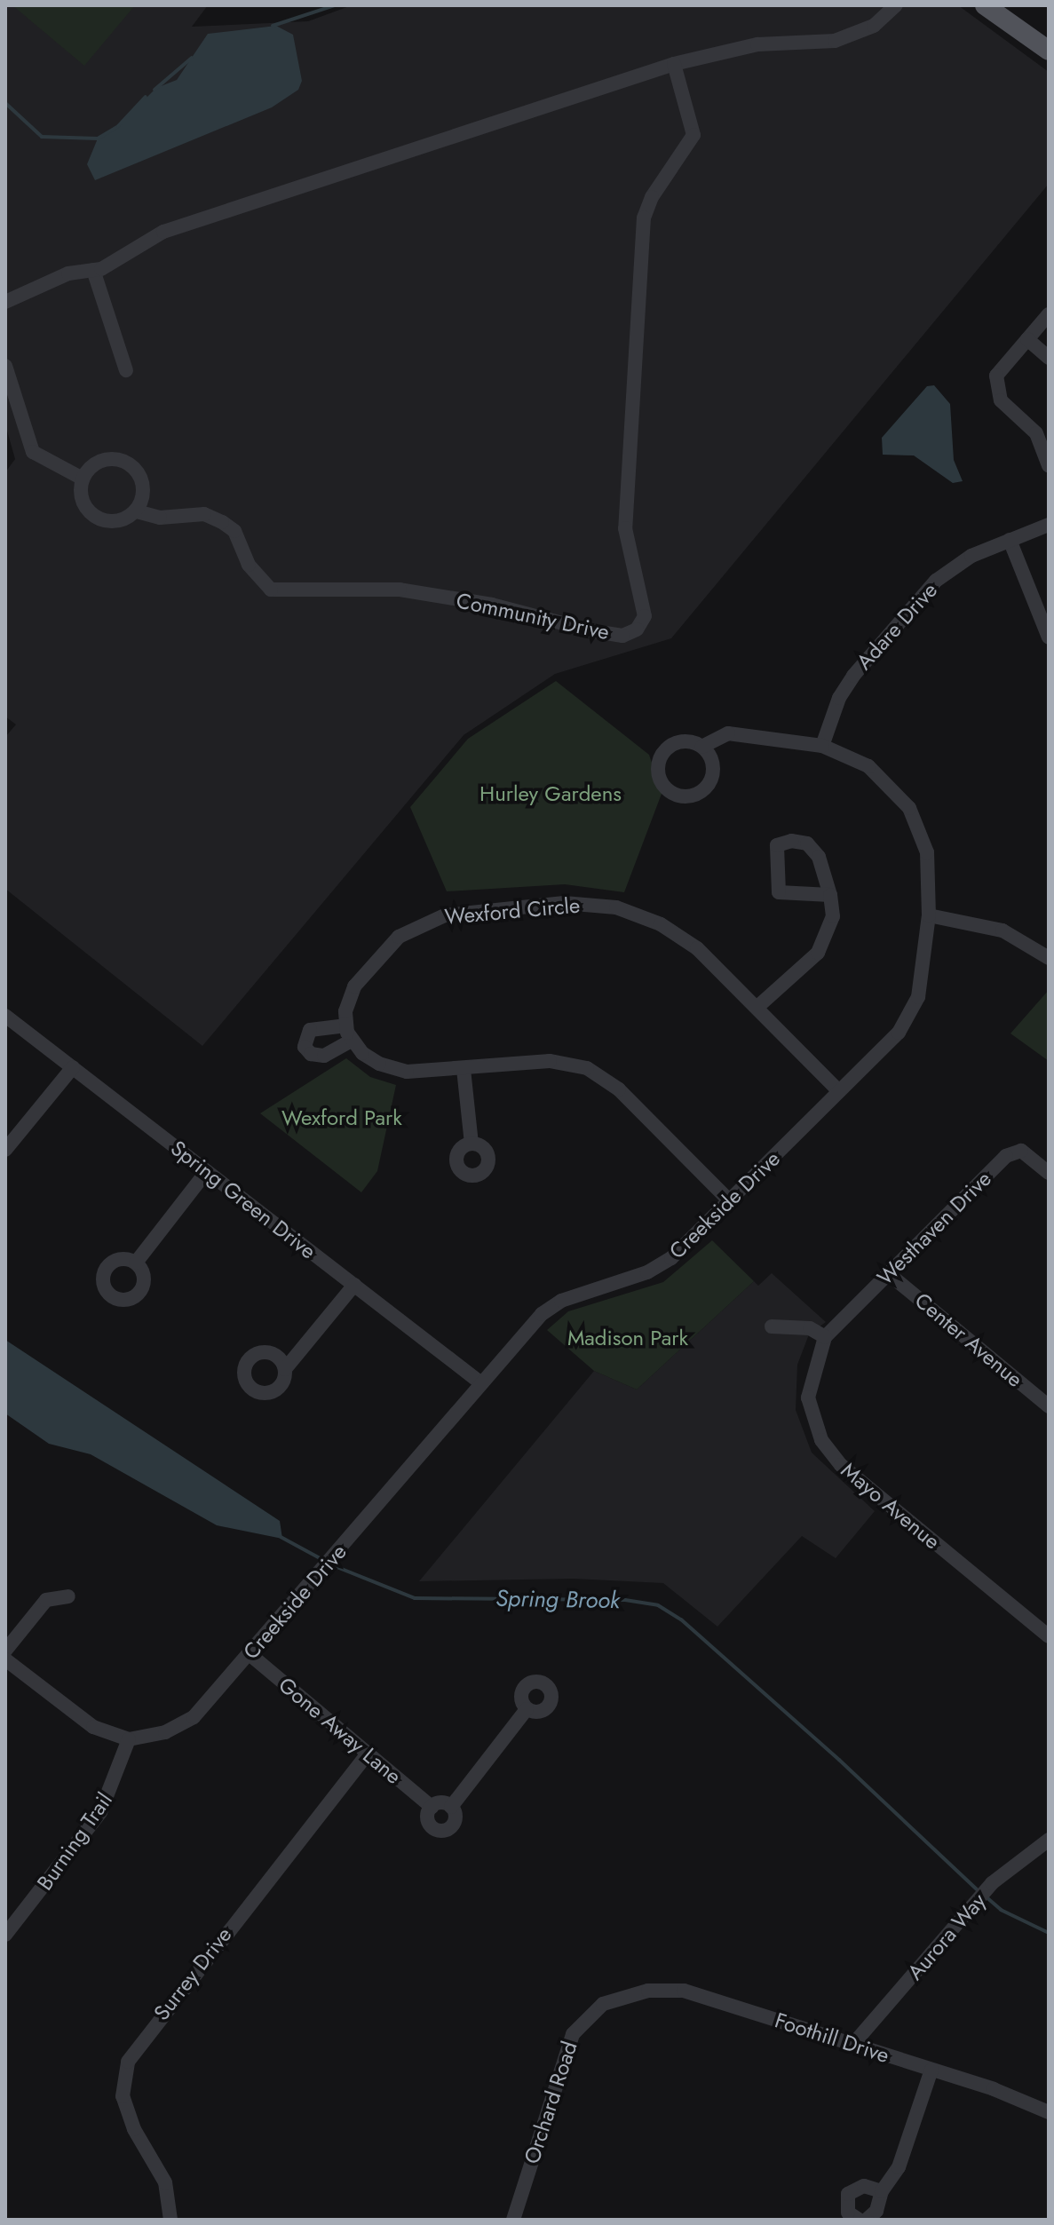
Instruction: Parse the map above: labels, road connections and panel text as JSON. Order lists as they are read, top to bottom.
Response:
{
  "streets": {
    "street": [
      "Community Drive",
      "Adare Drive",
      "Wexford Circle",
      "Spring Green Drive",
      "Creekside Drive",
      "Westhaven Drive",
      "Center Avenue",
      "Mayo Avenue",
      "Gone Away Lane",
      "Burning Trail",
      "Aurora Way",
      "Surrey Drive",
      "Foothill Drive",
      "Orchard Road"
    ]
  },
  "crossings": [
    ["Adare Drive", "Creekside Drive"],
    ["Wexford Circle", "Creekside Drive"],
    ["Spring Green Drive", "Creekside Drive"],
    ["Creekside Drive", "Gone Away Lane"],
    ["Creekside Drive", "Burning Trail"],
    ["Westhaven Drive", "Center Avenue"],
    ["Westhaven Drive", "Mayo Avenue"],
    ["Gone Away Lane", "Surrey Drive"],
    ["Aurora Way", "Foothill Drive"],
    ["Foothill Drive", "Orchard Road"]
  ],
  "water": ["Spring Brook"],
  "parks": ["Hurley Gardens", "Wexford Park", "Madison Park"]
}
